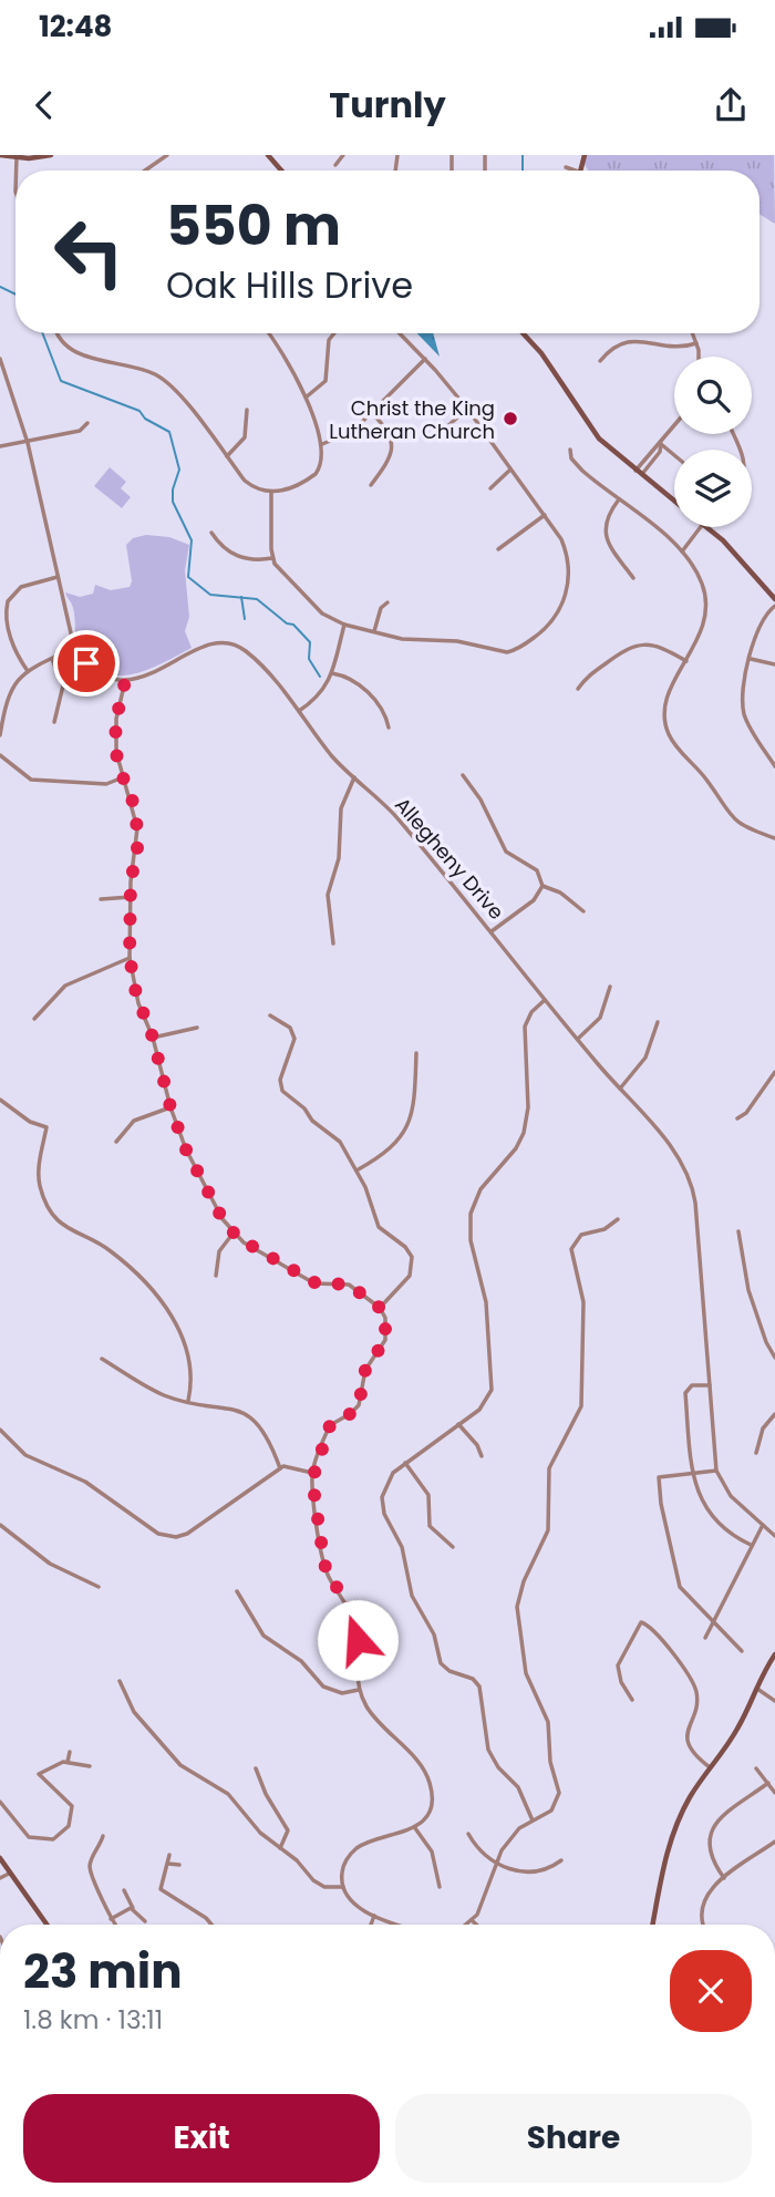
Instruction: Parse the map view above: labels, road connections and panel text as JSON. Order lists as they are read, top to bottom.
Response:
{
  "streets": {
    "street": ["Allegheny Drive"]
  },
  "places": ["Christ the King Lutheran Church"],
  "page": {
    "status": "12:48",
    "header": "Turnly",
    "turn": ["550 m", "Oak Hills Drive"],
    "heading": ["23 min", "1.8 km · 13:11"],
    "buttons": ["Exit", "Share"]
  }
}
